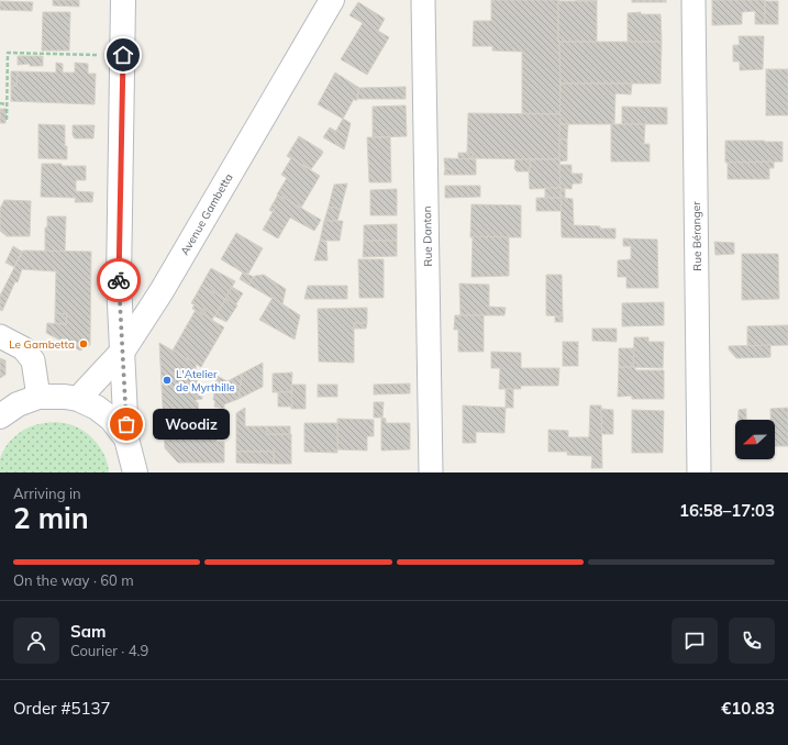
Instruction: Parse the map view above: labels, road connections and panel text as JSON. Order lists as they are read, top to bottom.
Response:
{
  "streets": {
    "street": ["Avenue Gambetta", "Rue Danton", "Rue Béranger"]
  },
  "places": ["Le Gambetta", "L'Atelier de Myrthille", "Woodiz"],
  "north": "left",
  "page": {
    "bubble": "Woodiz",
    "heading": ["2 min", "Arriving in", "16:58–17:03"],
    "panel": [
      "Sam",
      "Courier · 4.9",
      "Order #5137",
      "€10.83"
    ],
    "bar": "On the way · 60 m"
  }
}
